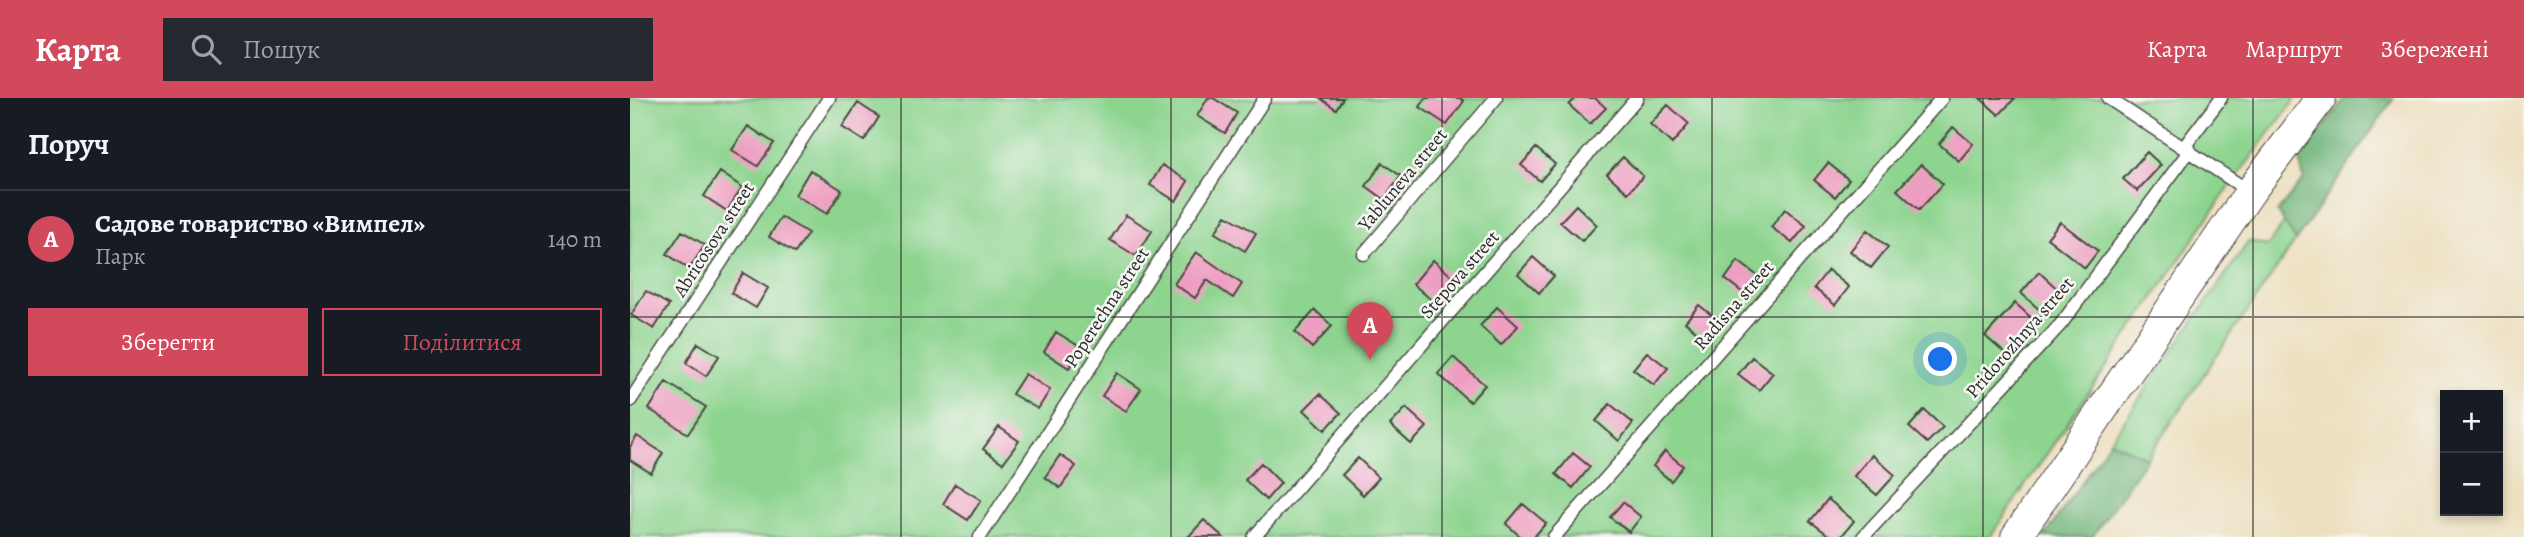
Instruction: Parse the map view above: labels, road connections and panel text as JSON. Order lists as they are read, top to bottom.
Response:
{
  "streets": {
    "lane": [
      "Yabluneva street",
      "Abricosova street",
      "Stepova street",
      "Radisna street",
      "Poperechna street",
      "Pridorozhnya street"
    ]
  },
  "page": {
    "header": "Карта",
    "search": "Пошук",
    "nav": ["Карта", "Маршрут", "Збережені"],
    "heading": "Поруч",
    "list": [
      {
        "mark": "A",
        "name": "Садове товариство «Вимпел»",
        "note": "Парк",
        "value": "140 m"
      }
    ],
    "buttons": ["Зберегти", "Поділитися"],
    "pins": "A",
    "map_buttons": ["+", "−"]
  }
}
